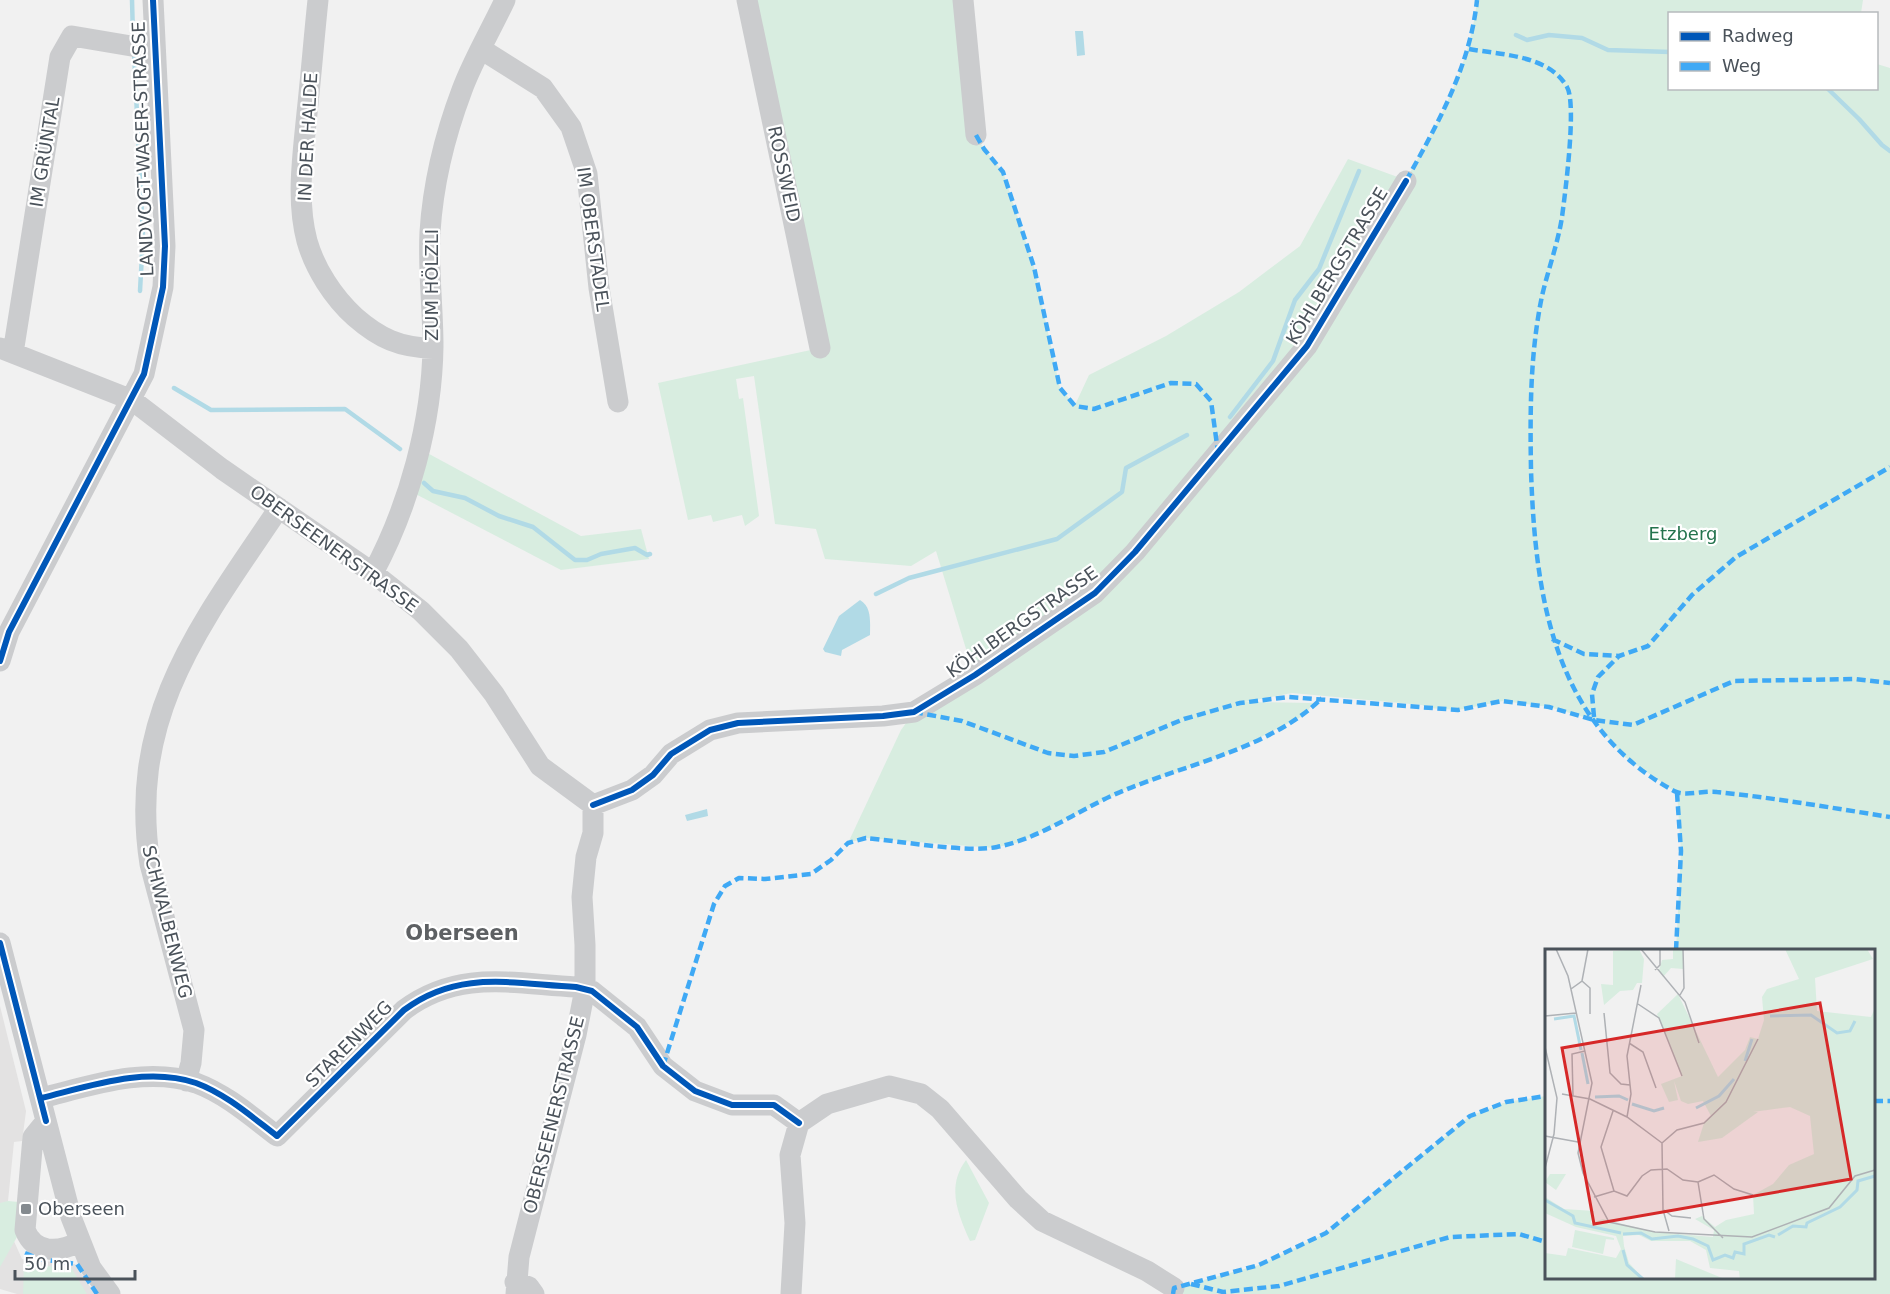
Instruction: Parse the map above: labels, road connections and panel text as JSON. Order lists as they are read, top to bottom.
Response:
{
  "streets": {
    "street": [
      "IN DER HALDE",
      "LANDVOGT-WASER-STRASSE",
      "IM GRÜNTAL",
      "ROSSWEID",
      "IM OBERSTADEL",
      "KÖHLBERGSTRASSE",
      "ZUM HÖLZLI",
      "OBERSEENERSTRASSE",
      "SCHWALBENWEG",
      "STARENWEG"
    ]
  },
  "crossings": [
    ["IN DER HALDE", "ZUM HÖLZLI"],
    ["LANDVOGT-WASER-STRASSE", "IM GRÜNTAL"],
    ["LANDVOGT-WASER-STRASSE", "OBERSEENERSTRASSE"],
    ["IM GRÜNTAL", "OBERSEENERSTRASSE"],
    ["IM OBERSTADEL", "ZUM HÖLZLI"],
    ["KÖHLBERGSTRASSE", "OBERSEENERSTRASSE"],
    ["ZUM HÖLZLI", "OBERSEENERSTRASSE"],
    ["OBERSEENERSTRASSE", "SCHWALBENWEG"],
    ["OBERSEENERSTRASSE", "STARENWEG"],
    ["SCHWALBENWEG", "STARENWEG"]
  ],
  "districts": ["Oberseen"],
  "parks": ["Etzberg"],
  "places": {
    "transit": ["Oberseen"]
  },
  "legend": ["Radweg", "Weg"],
  "scale_bar": "50 m"
}
